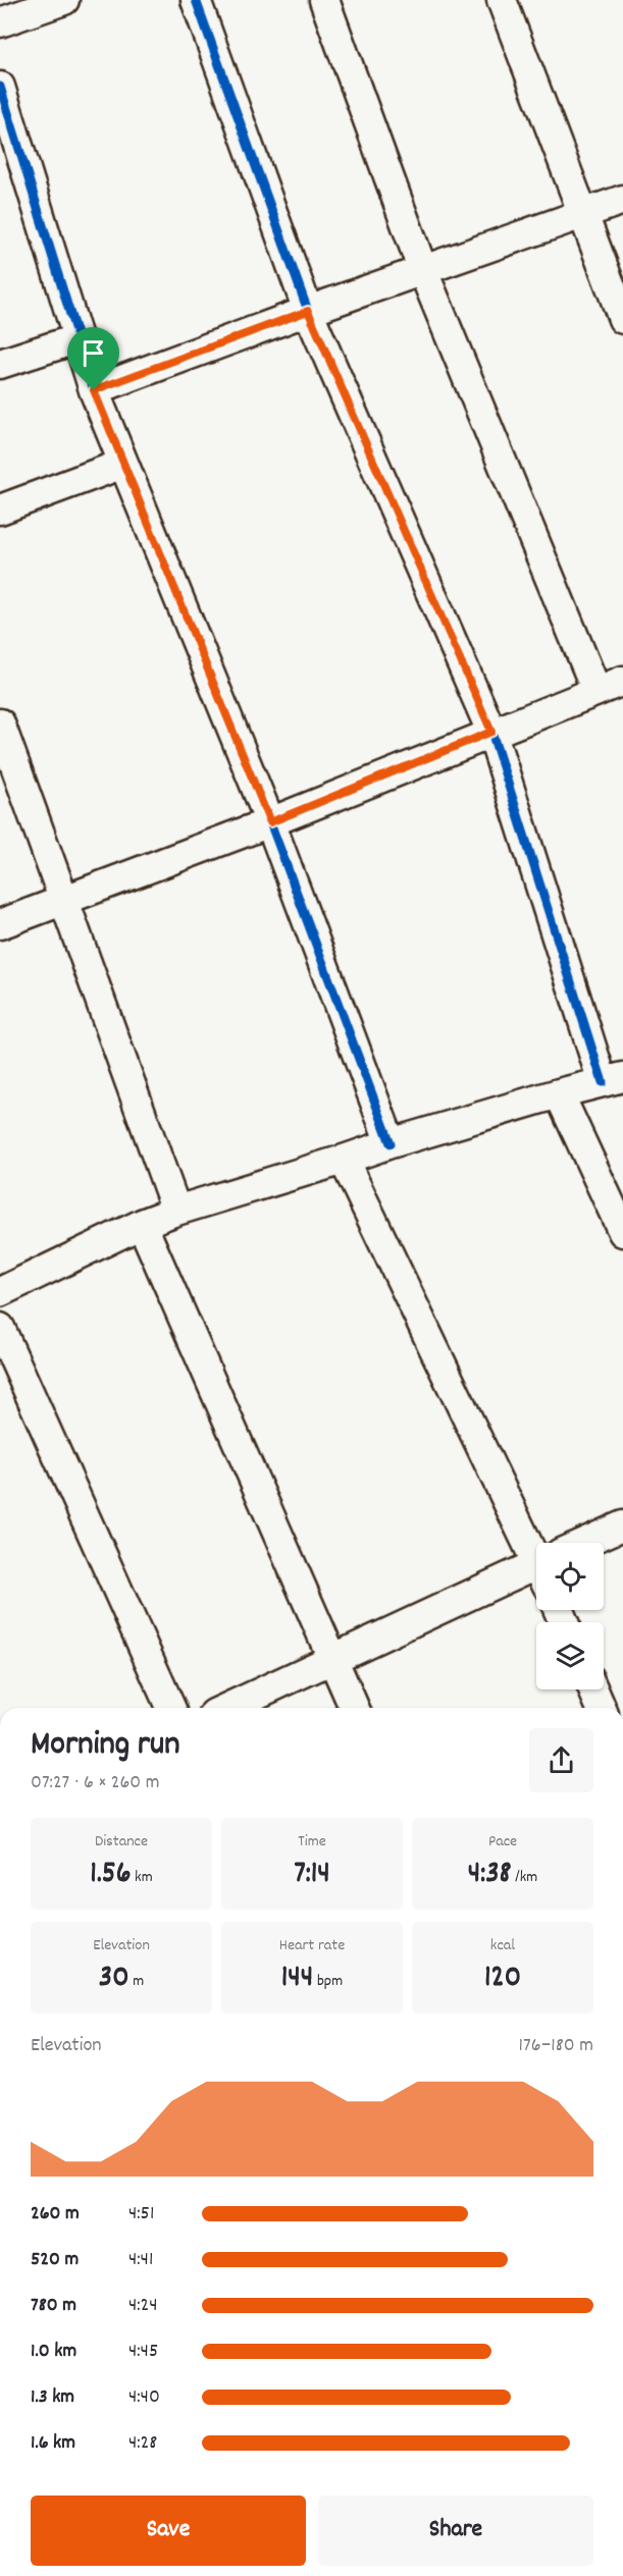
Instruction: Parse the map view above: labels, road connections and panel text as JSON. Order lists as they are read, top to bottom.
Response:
{
  "page": {
    "heading": ["Morning run", "07:27 · 6 × 260 m"],
    "stats": [
      ["Distance", "1.56 km"],
      ["Time", "7:14"],
      ["Pace", "4:38 /km"],
      ["Elevation", "30 m"],
      ["Heart rate", "144 bpm"],
      ["kcal", "120"]
    ],
    "chart": ["Elevation", "176–180 m"],
    "list": [
      {
        "name": "260 m",
        "note": "4:51"
      },
      {
        "name": "520 m",
        "note": "4:41"
      },
      {
        "name": "780 m",
        "note": "4:24"
      },
      {
        "name": "1.0 km",
        "note": "4:45"
      },
      {
        "name": "1.3 km",
        "note": "4:40"
      },
      {
        "name": "1.6 km",
        "note": "4:28"
      }
    ],
    "buttons": ["Save", "Share"]
  }
}
